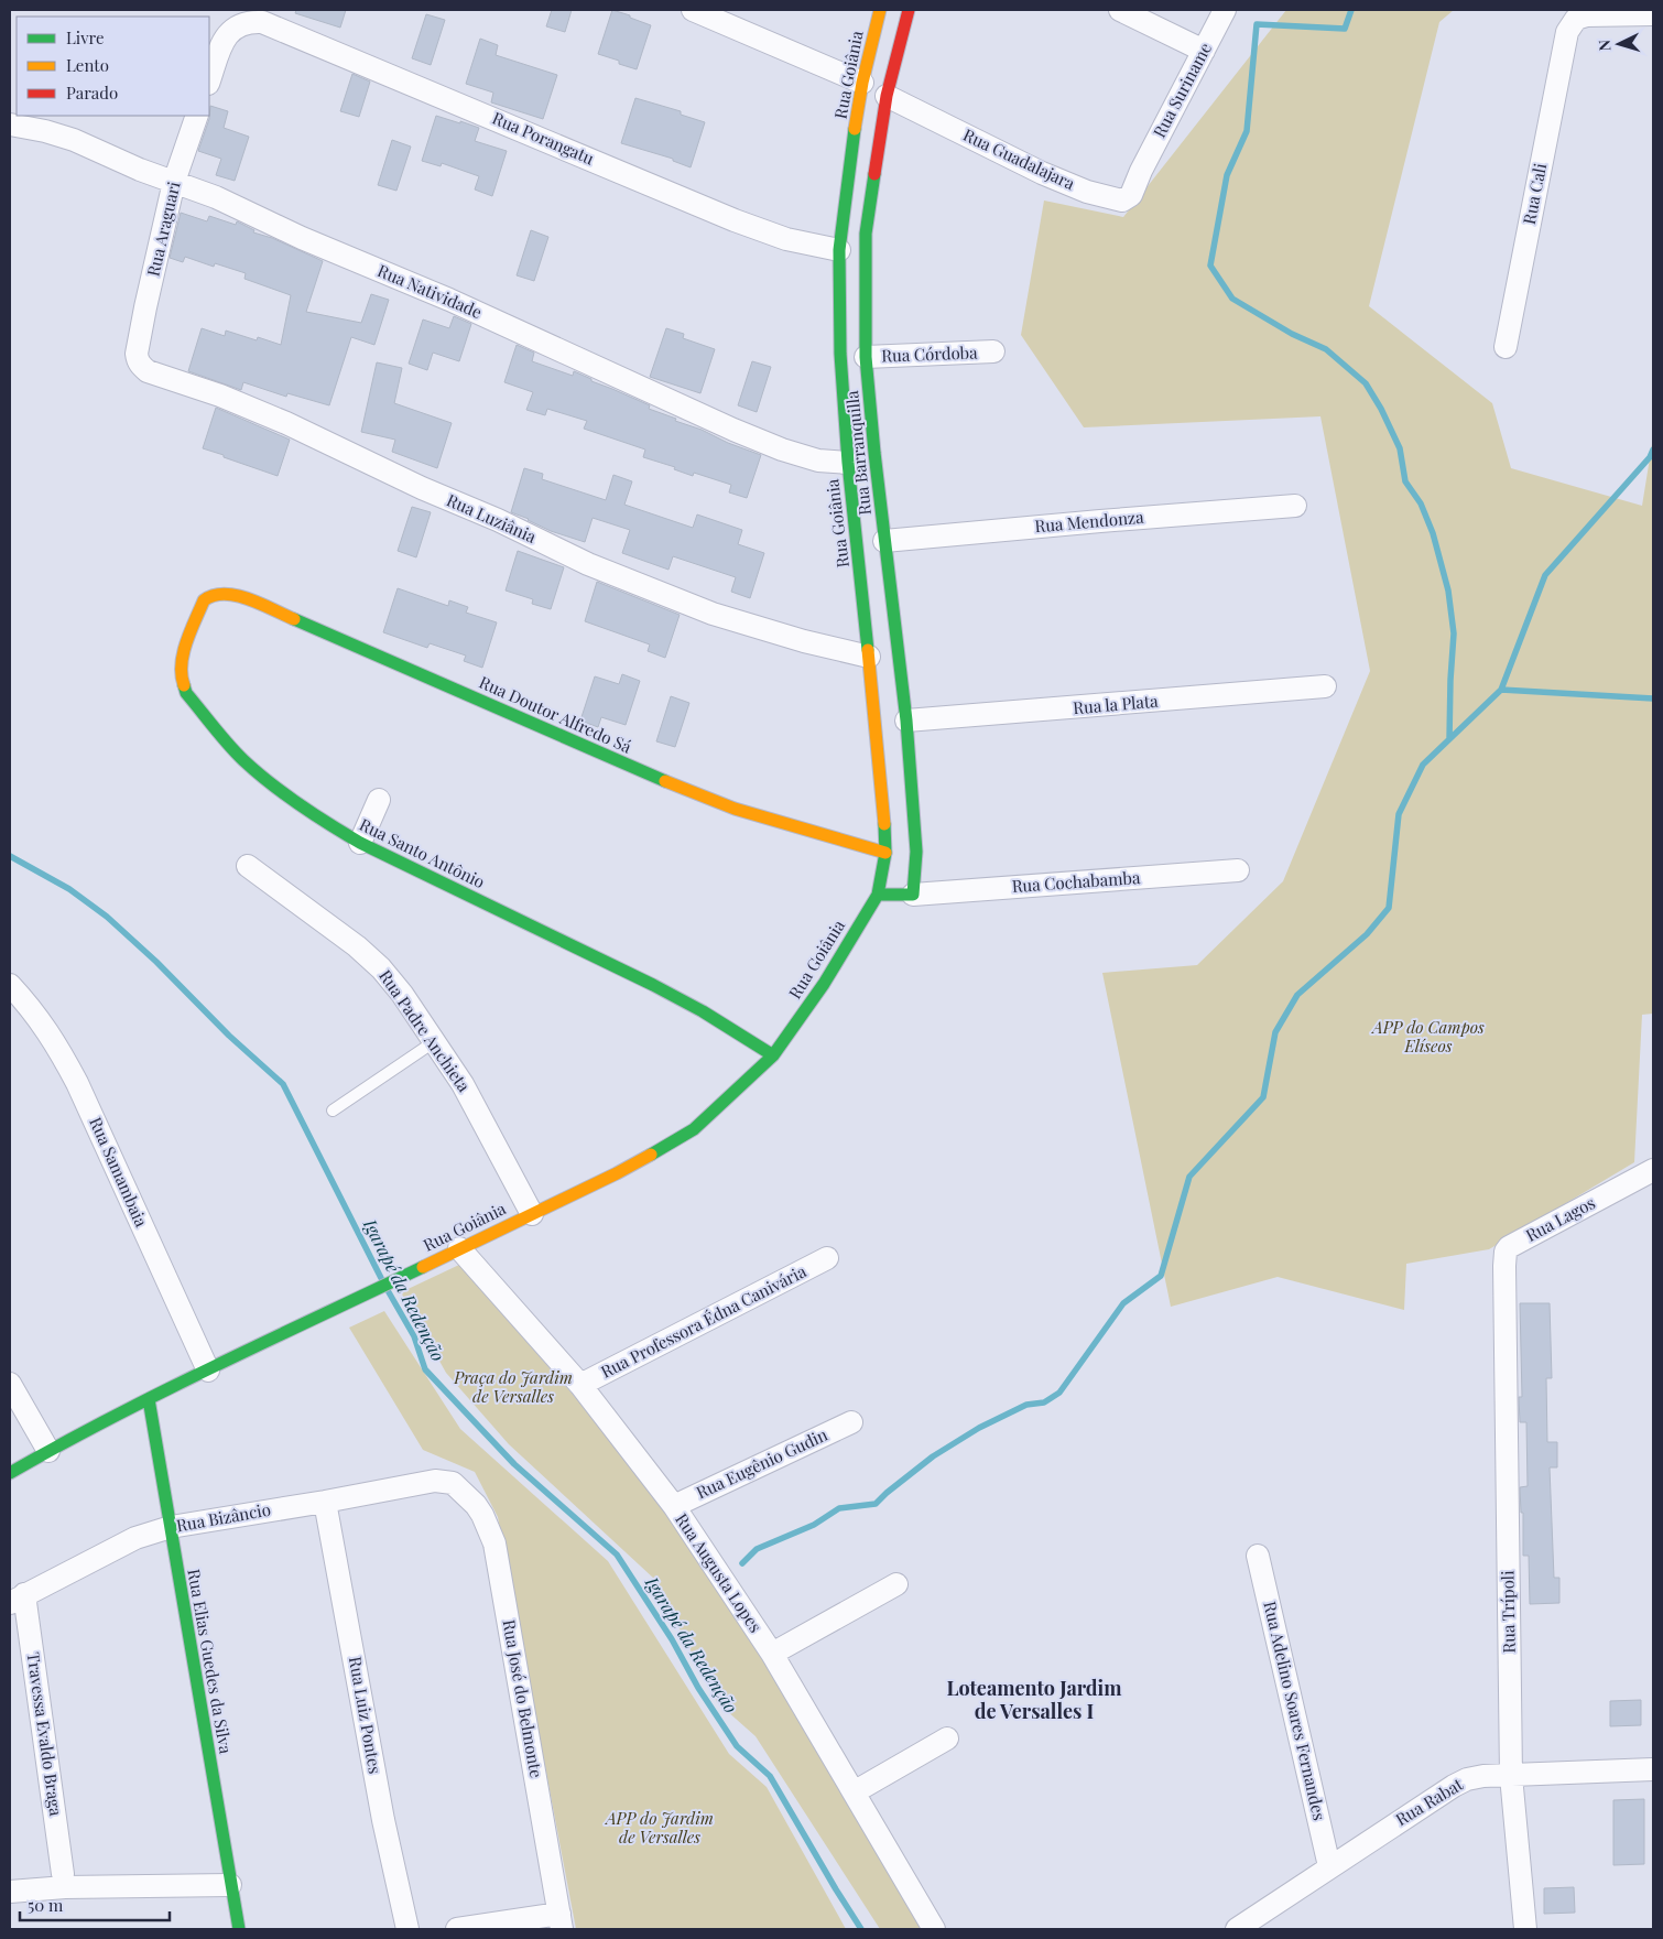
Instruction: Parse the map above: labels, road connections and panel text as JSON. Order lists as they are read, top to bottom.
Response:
{
  "streets": {
    "street": [
      "Rua Goiânia",
      "Rua Suriname",
      "Rua Porangatu",
      "Rua Guadalajara",
      "Rua Cali",
      "Rua Araguari",
      "Rua Natividade",
      "Rua Córdoba",
      "Rua Barranquilla",
      "Rua Luziânia",
      "Rua Mendonza",
      "Rua la Plata",
      "Rua Doutor Alfredo Sá",
      "Rua Santo Antônio",
      "Rua Cochabamba",
      "Rua Padre Anchieta",
      "Rua Samambaia",
      "Rua Lagos",
      "Rua Professora Édna Canivária",
      "Rua Eugênio Gudin",
      "Rua Bizâncio",
      "Rua Augusta Lopes",
      "Rua Trípoli",
      "Rua Elias Guedes da Silva",
      "Rua José do Belmonte",
      "Rua Adelino Soares Fernandes",
      "Rua Luiz Pontes",
      "Travessa Evaldo Braga",
      "Rua Rabat"
    ]
  },
  "crossings": [
    ["Rua Goiânia", "Rua Porangatu"],
    ["Rua Goiânia", "Rua Natividade"],
    ["Rua Goiânia", "Rua Luziânia"],
    ["Rua Goiânia", "Rua Doutor Alfredo Sá"],
    ["Rua Goiânia", "Rua Santo Antônio"],
    ["Rua Goiânia", "Rua Padre Anchieta"],
    ["Rua Goiânia", "Rua Samambaia"],
    ["Rua Goiânia", "Rua Augusta Lopes"],
    ["Rua Goiânia", "Rua Elias Guedes da Silva"],
    ["Rua Suriname", "Rua Guadalajara"],
    ["Rua Guadalajara", "Rua Barranquilla"],
    ["Rua Araguari", "Rua Natividade"],
    ["Rua Araguari", "Rua Luziânia"],
    ["Rua Córdoba", "Rua Barranquilla"],
    ["Rua Barranquilla", "Rua Mendonza"],
    ["Rua Barranquilla", "Rua la Plata"],
    ["Rua Barranquilla", "Rua Cochabamba"],
    ["Rua Doutor Alfredo Sá", "Rua Santo Antônio"],
    ["Rua Lagos", "Rua Trípoli"],
    ["Rua Professora Édna Canivária", "Rua Augusta Lopes"],
    ["Rua Eugênio Gudin", "Rua Augusta Lopes"],
    ["Rua Bizâncio", "Rua Elias Guedes da Silva"],
    ["Rua Bizâncio", "Rua José do Belmonte"],
    ["Rua Bizâncio", "Rua Luiz Pontes"],
    ["Rua Bizâncio", "Travessa Evaldo Braga"],
    ["Rua Trípoli", "Rua Rabat"],
    ["Rua Adelino Soares Fernandes", "Rua Rabat"]
  ],
  "districts": ["Loteamento Jardim de Versalles I"],
  "water": ["Igarapé da Redenção"],
  "parks": ["APP do Campos Elíseos", "Praça do Jardim de Versalles", "APP do Jardim de Versalles"],
  "legend": ["Livre", "Lento", "Parado"],
  "scale_bar": "50 m",
  "north": "left"
}
